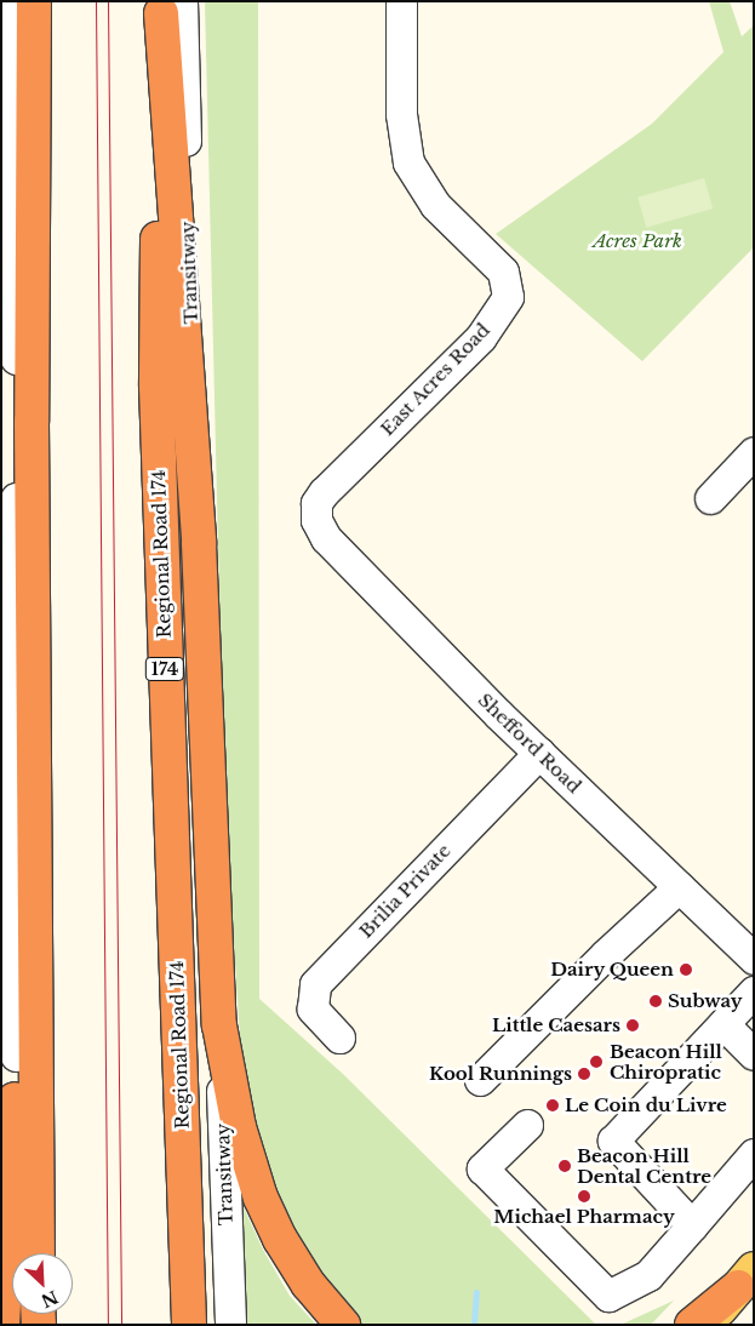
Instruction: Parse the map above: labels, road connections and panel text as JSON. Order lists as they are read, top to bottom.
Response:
{
  "streets": {
    "highway": ["Regional Road 174", "174"],
    "street": [
      "Transitway",
      "East Acres Road",
      "Shefford Road",
      "Brilia Private"
    ]
  },
  "crossings": [
    ["East Acres Road", "Shefford Road"],
    ["Shefford Road", "Brilia Private"]
  ],
  "parks": ["Acres Park"],
  "places": [
    "Dairy Queen",
    "Subway",
    "Little Caesars",
    "Beacon Hill Chiropratic",
    "Kool Runnings",
    "Le Coin du Livre",
    "Beacon Hill Dental Centre",
    "Michael Pharmacy"
  ],
  "north": "bottom right"
}
